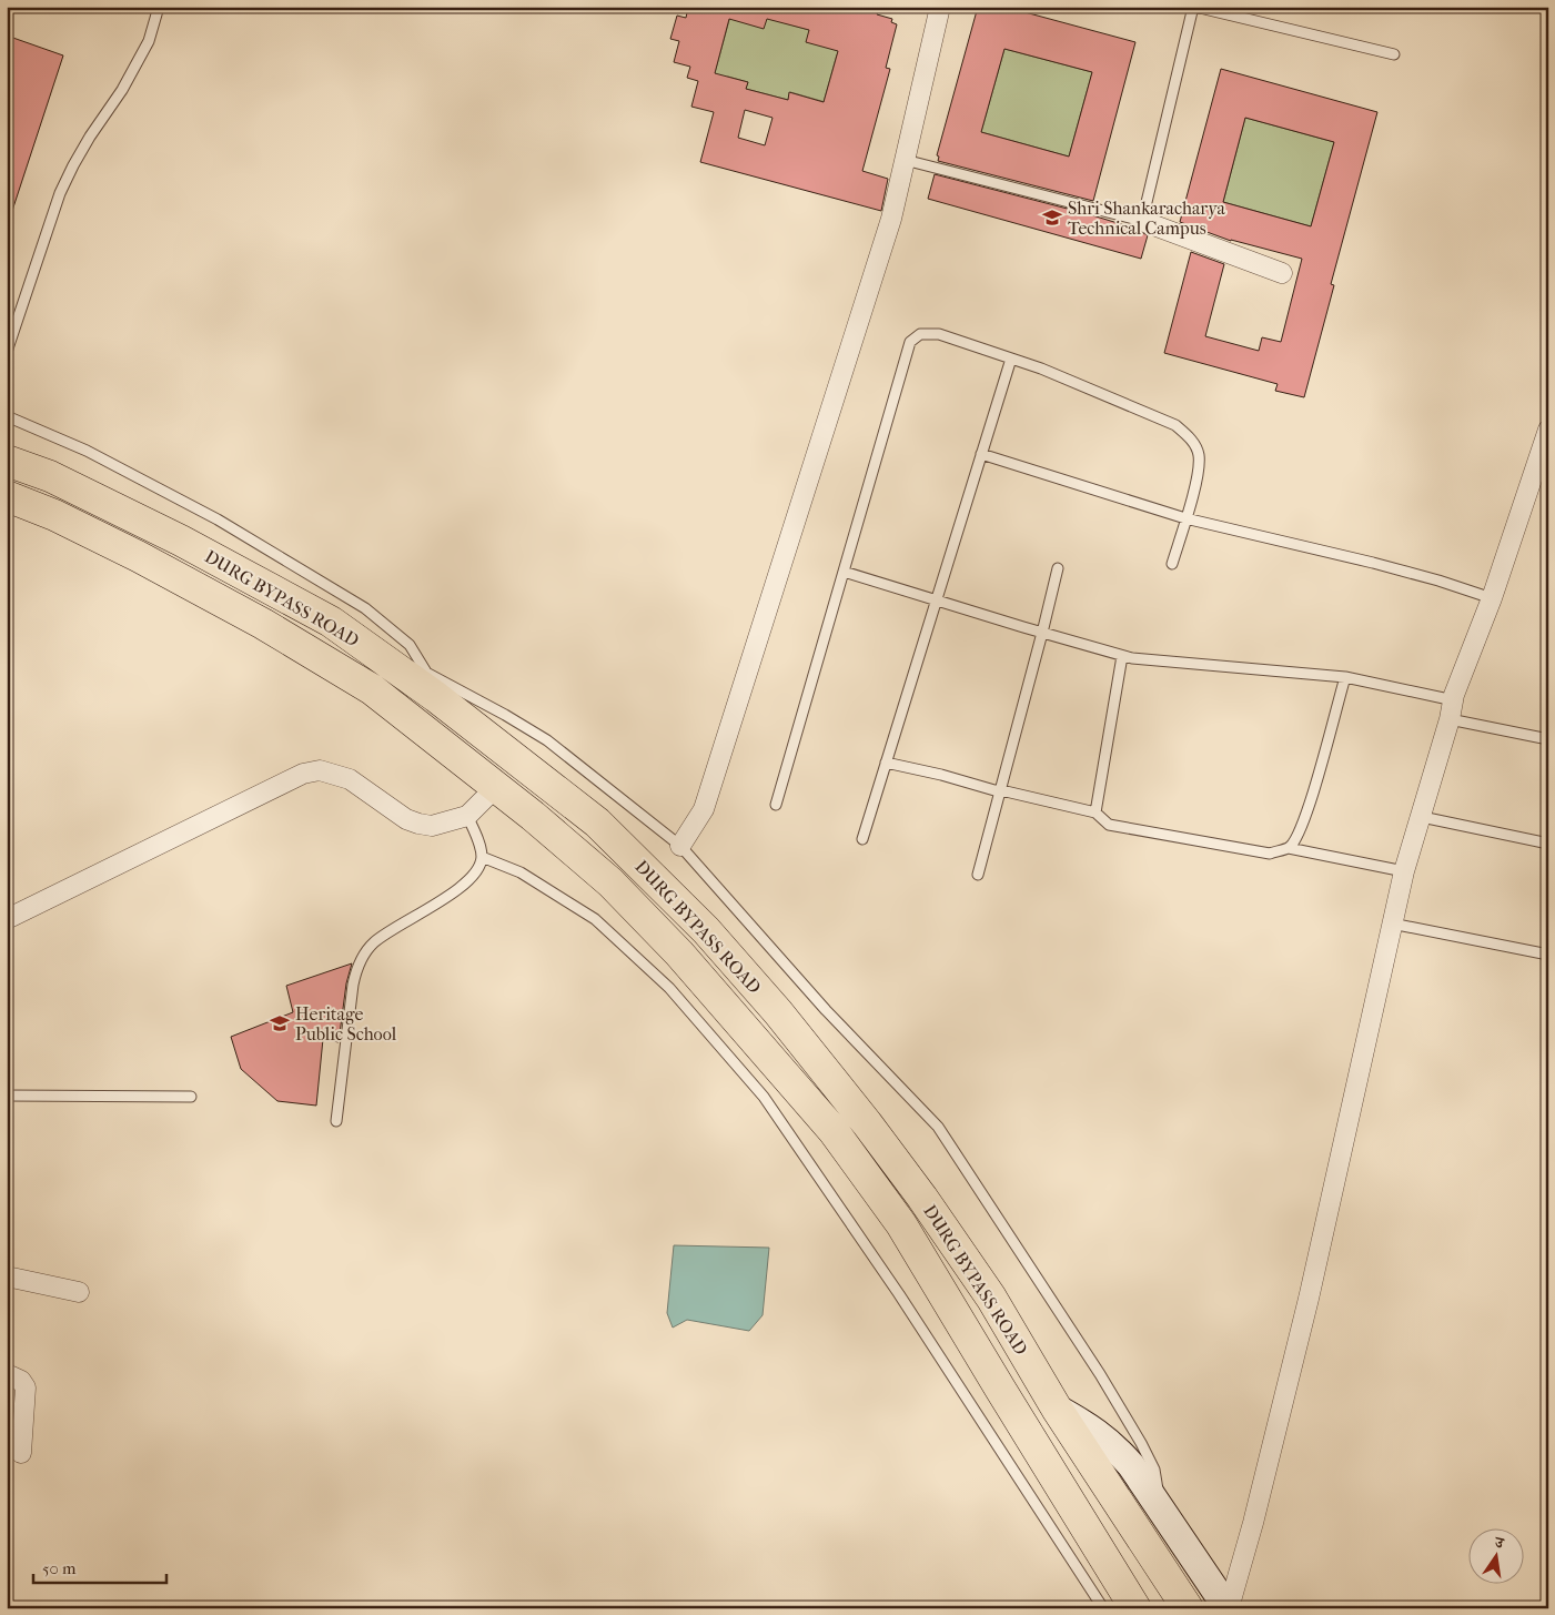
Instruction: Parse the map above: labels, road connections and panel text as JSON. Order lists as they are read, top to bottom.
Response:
{
  "streets": {
    "highway": ["DURG BYPASS ROAD"]
  },
  "places": {
    "school or university": ["Shri Shankaracharya Technical Campus", "Heritage Public School"]
  },
  "scale_bar": "50 m",
  "north": "top"
}
